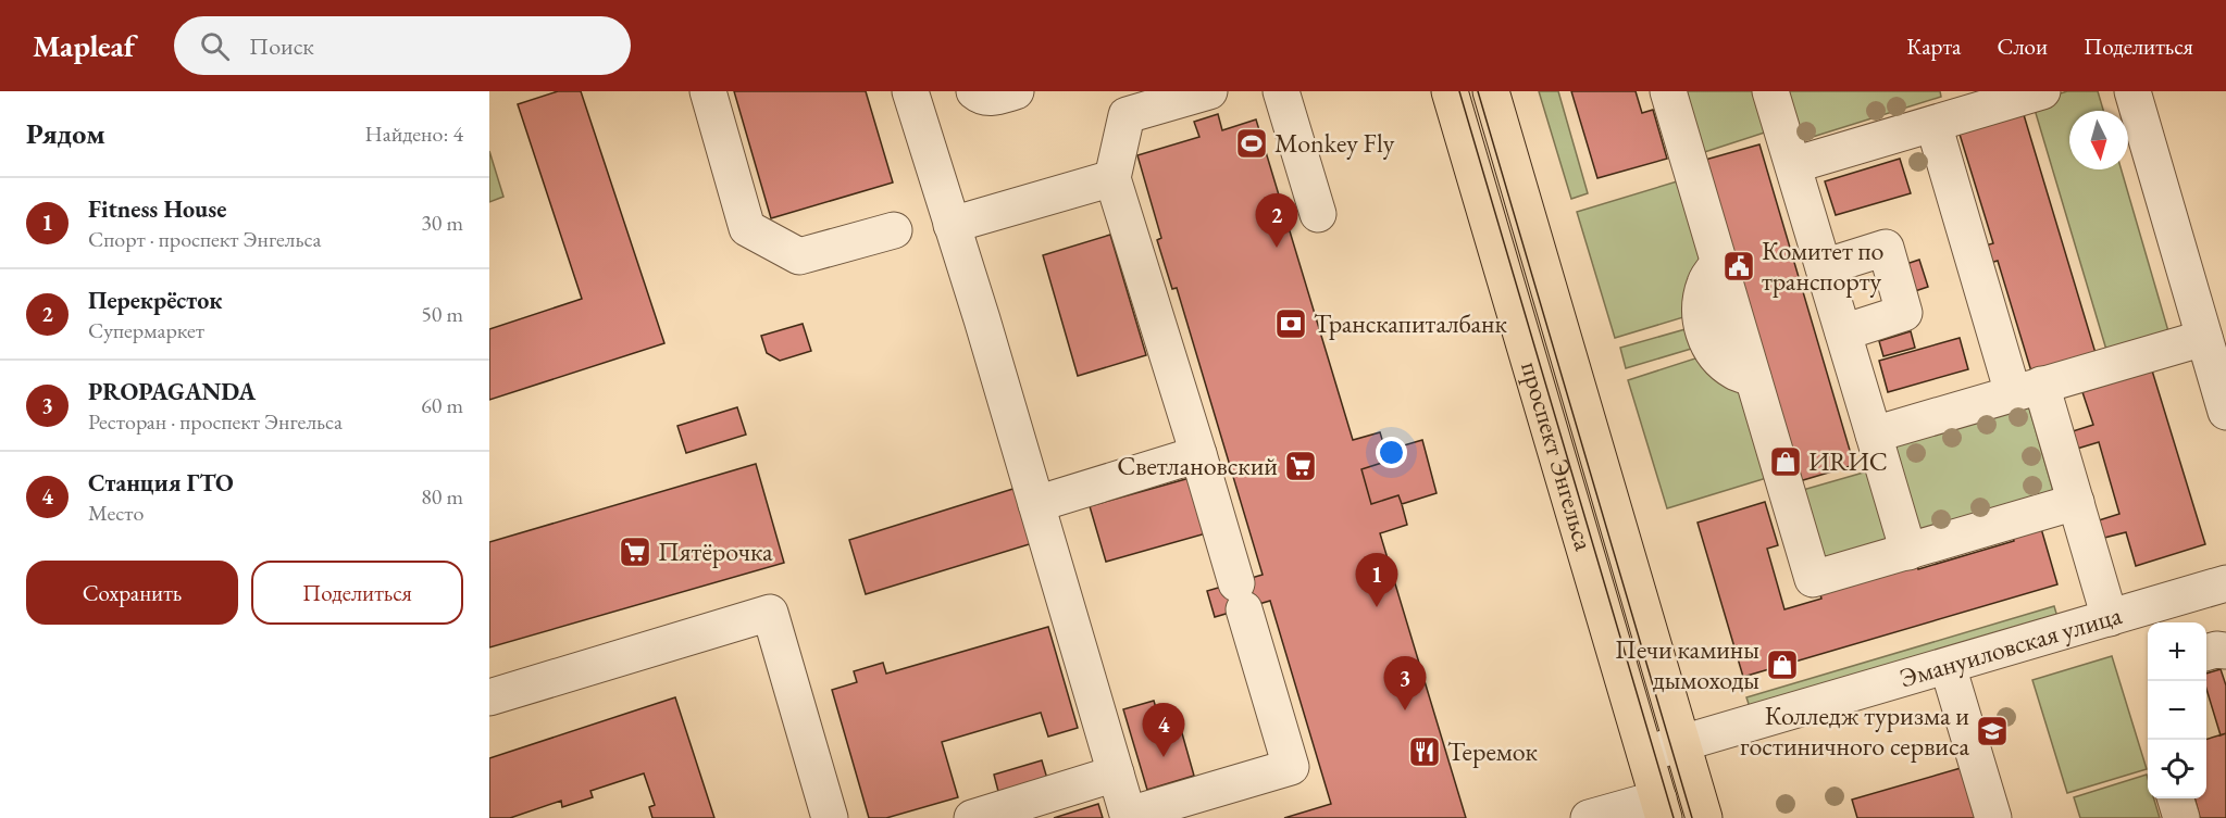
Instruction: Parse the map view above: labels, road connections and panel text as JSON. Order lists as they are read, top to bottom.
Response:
{
  "streets": {
    "main road": ["проспект Энгельса"],
    "street": ["Эмануиловская улица"]
  },
  "crossings": [
    ["проспект Энгельса", "Эмануиловская улица"]
  ],
  "places": {
    "sports": ["Monkey Fly"],
    "public building": ["Комитет по транспорту"],
    "bank": ["Транскапиталбанк"],
    "shop": ["ИRИС", "Печи камины дымоходы"],
    "supermarket": ["Светлановский", "Пятёрочка"],
    "school or university": ["Колледж туризма и гостиничного сервиса"],
    "restaurant": ["Теремок"]
  },
  "north": "bottom",
  "page": {
    "header": "Mapleaf",
    "search": "Поиск",
    "nav": ["Карта", "Слои", "Поделиться"],
    "heading": ["Рядом", "Найдено: 4"],
    "list": [
      {
        "mark": "1",
        "name": "Fitness House",
        "note": "Спорт · проспект Энгельса",
        "value": "30 m"
      },
      {
        "mark": "2",
        "name": "Перекрёсток",
        "note": "Супермаркет",
        "value": "50 m"
      },
      {
        "mark": "3",
        "name": "PROPAGANDA",
        "note": "Ресторан · проспект Энгельса",
        "value": "60 m"
      },
      {
        "mark": "4",
        "name": "Станция ГТО",
        "note": "Место",
        "value": "80 m"
      }
    ],
    "pins": [
      "2",
      "1",
      "3",
      "4"
    ],
    "buttons": ["Сохранить", "Поделиться"],
    "map_buttons": ["+", "−"]
  }
}
